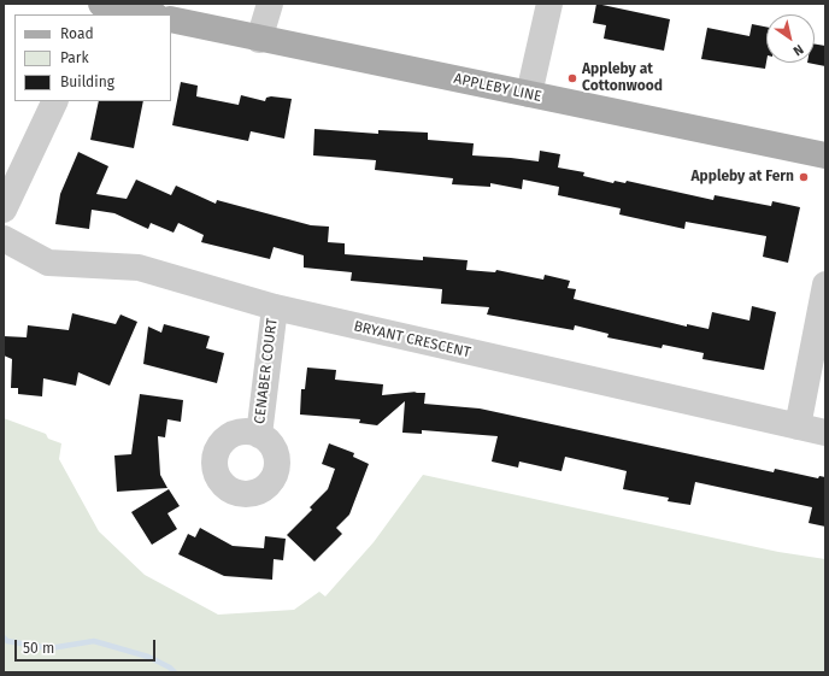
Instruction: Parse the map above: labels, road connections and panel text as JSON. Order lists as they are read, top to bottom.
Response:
{
  "streets": {
    "main road": ["APPLEBY LINE"],
    "street": ["BRYANT CRESCENT", "CENABER COURT"]
  },
  "crossings": [
    ["BRYANT CRESCENT", "CENABER COURT"]
  ],
  "places": ["Appleby at Cottonwood", "Appleby at Fern"],
  "legend": ["Road", "Park", "Building"],
  "scale_bar": "50 m",
  "north": "bottom right"
}
